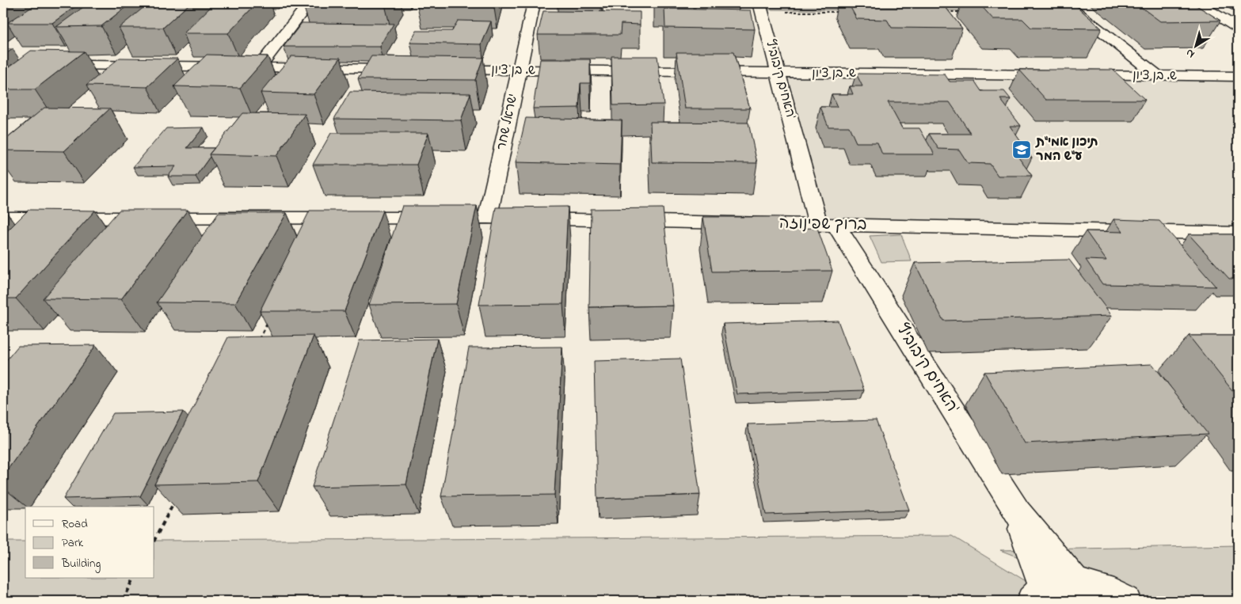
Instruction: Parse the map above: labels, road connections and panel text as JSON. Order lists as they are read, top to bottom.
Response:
{
  "streets": {
    "street": [
      "ש. בן ציון",
      "האחים קיבוביץ'",
      "ישראל שחר",
      "ברוך שפינוזה"
    ]
  },
  "crossings": [
    ["ש. בן ציון", "האחים קיבוביץ'"],
    ["ש. בן ציון", "ישראל שחר"],
    ["האחים קיבוביץ'", "ברוך שפינוזה"],
    ["ישראל שחר", "ברוך שפינוזה"]
  ],
  "places": {
    "school or university": ["תיכון אמי\"ת ע\"ש המר"]
  },
  "legend": ["Road", "Park", "Building"],
  "north": "bottom left"
}
